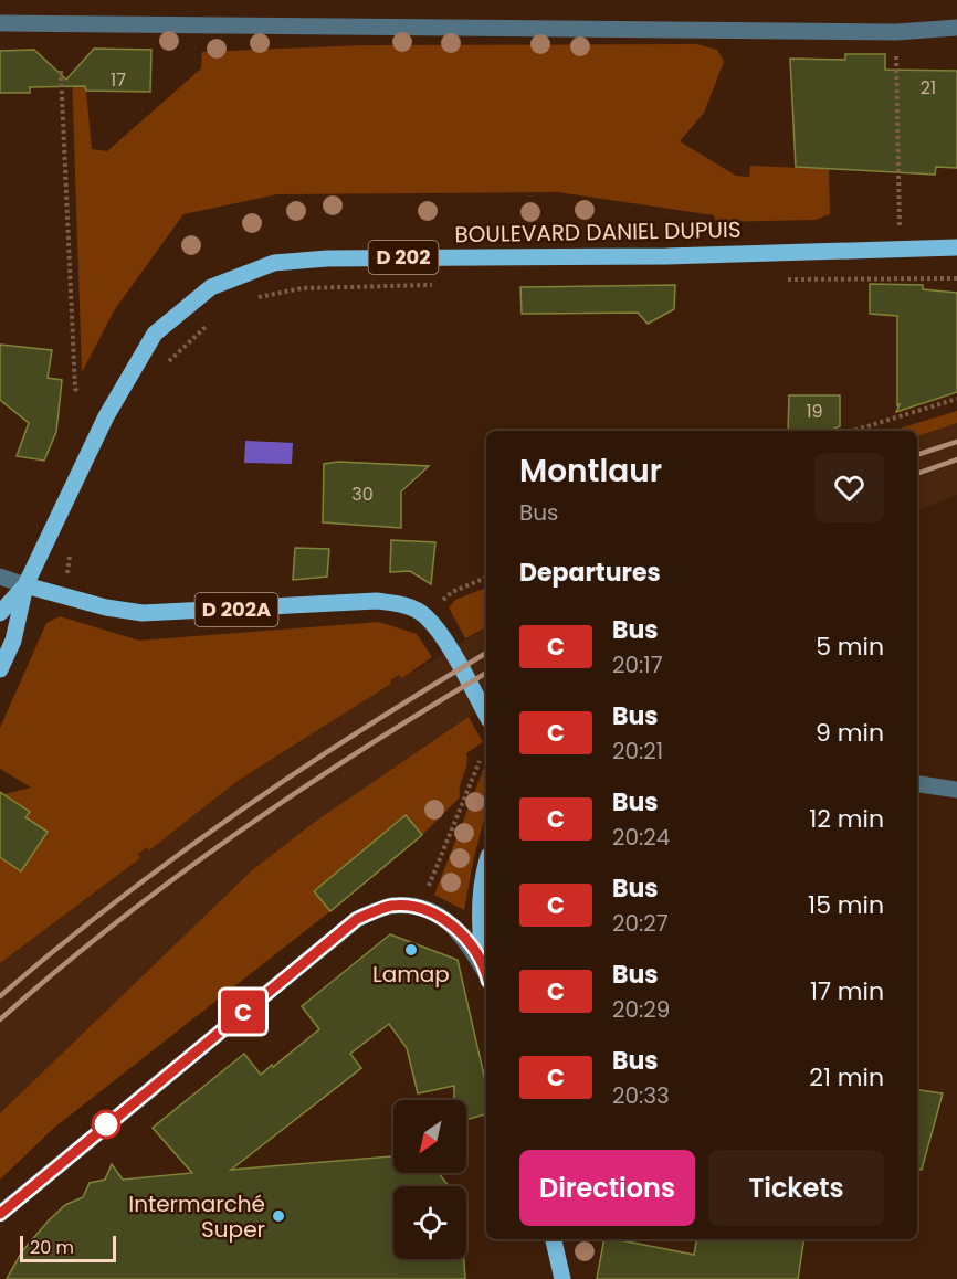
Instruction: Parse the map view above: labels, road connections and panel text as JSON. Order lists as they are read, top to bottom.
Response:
{
  "streets": {
    "main road": ["BOULEVARD DANIEL DUPUIS", "D 202", "D 202A"]
  },
  "crossings": [
    ["BOULEVARD DANIEL DUPUIS", "D 202"],
    ["BOULEVARD DANIEL DUPUIS", "D 202A"],
    ["D 202", "D 202A"]
  ],
  "places": ["Lamap", "Intermarché Super"],
  "lines": ["bus line C"],
  "house_numbers": [
    "17",
    "21",
    "19",
    "30"
  ],
  "scale_bar": "20 m",
  "north": "bottom left",
  "page": {
    "on_map": "C",
    "heading": [
      ["Montlaur", "Bus"],
      "Departures"
    ],
    "list": [
      {
        "mark": "C",
        "name": "Bus",
        "note": "20:17",
        "value": "5 min"
      },
      {
        "mark": "C",
        "name": "Bus",
        "note": "20:21",
        "value": "9 min"
      },
      {
        "mark": "C",
        "name": "Bus",
        "note": "20:24",
        "value": "12 min"
      },
      {
        "mark": "C",
        "name": "Bus",
        "note": "20:27",
        "value": "15 min"
      },
      {
        "mark": "C",
        "name": "Bus",
        "note": "20:29",
        "value": "17 min"
      },
      {
        "mark": "C",
        "name": "Bus",
        "note": "20:33",
        "value": "21 min"
      }
    ],
    "buttons": ["Directions", "Tickets"],
    "scale": "20 m"
  }
}
